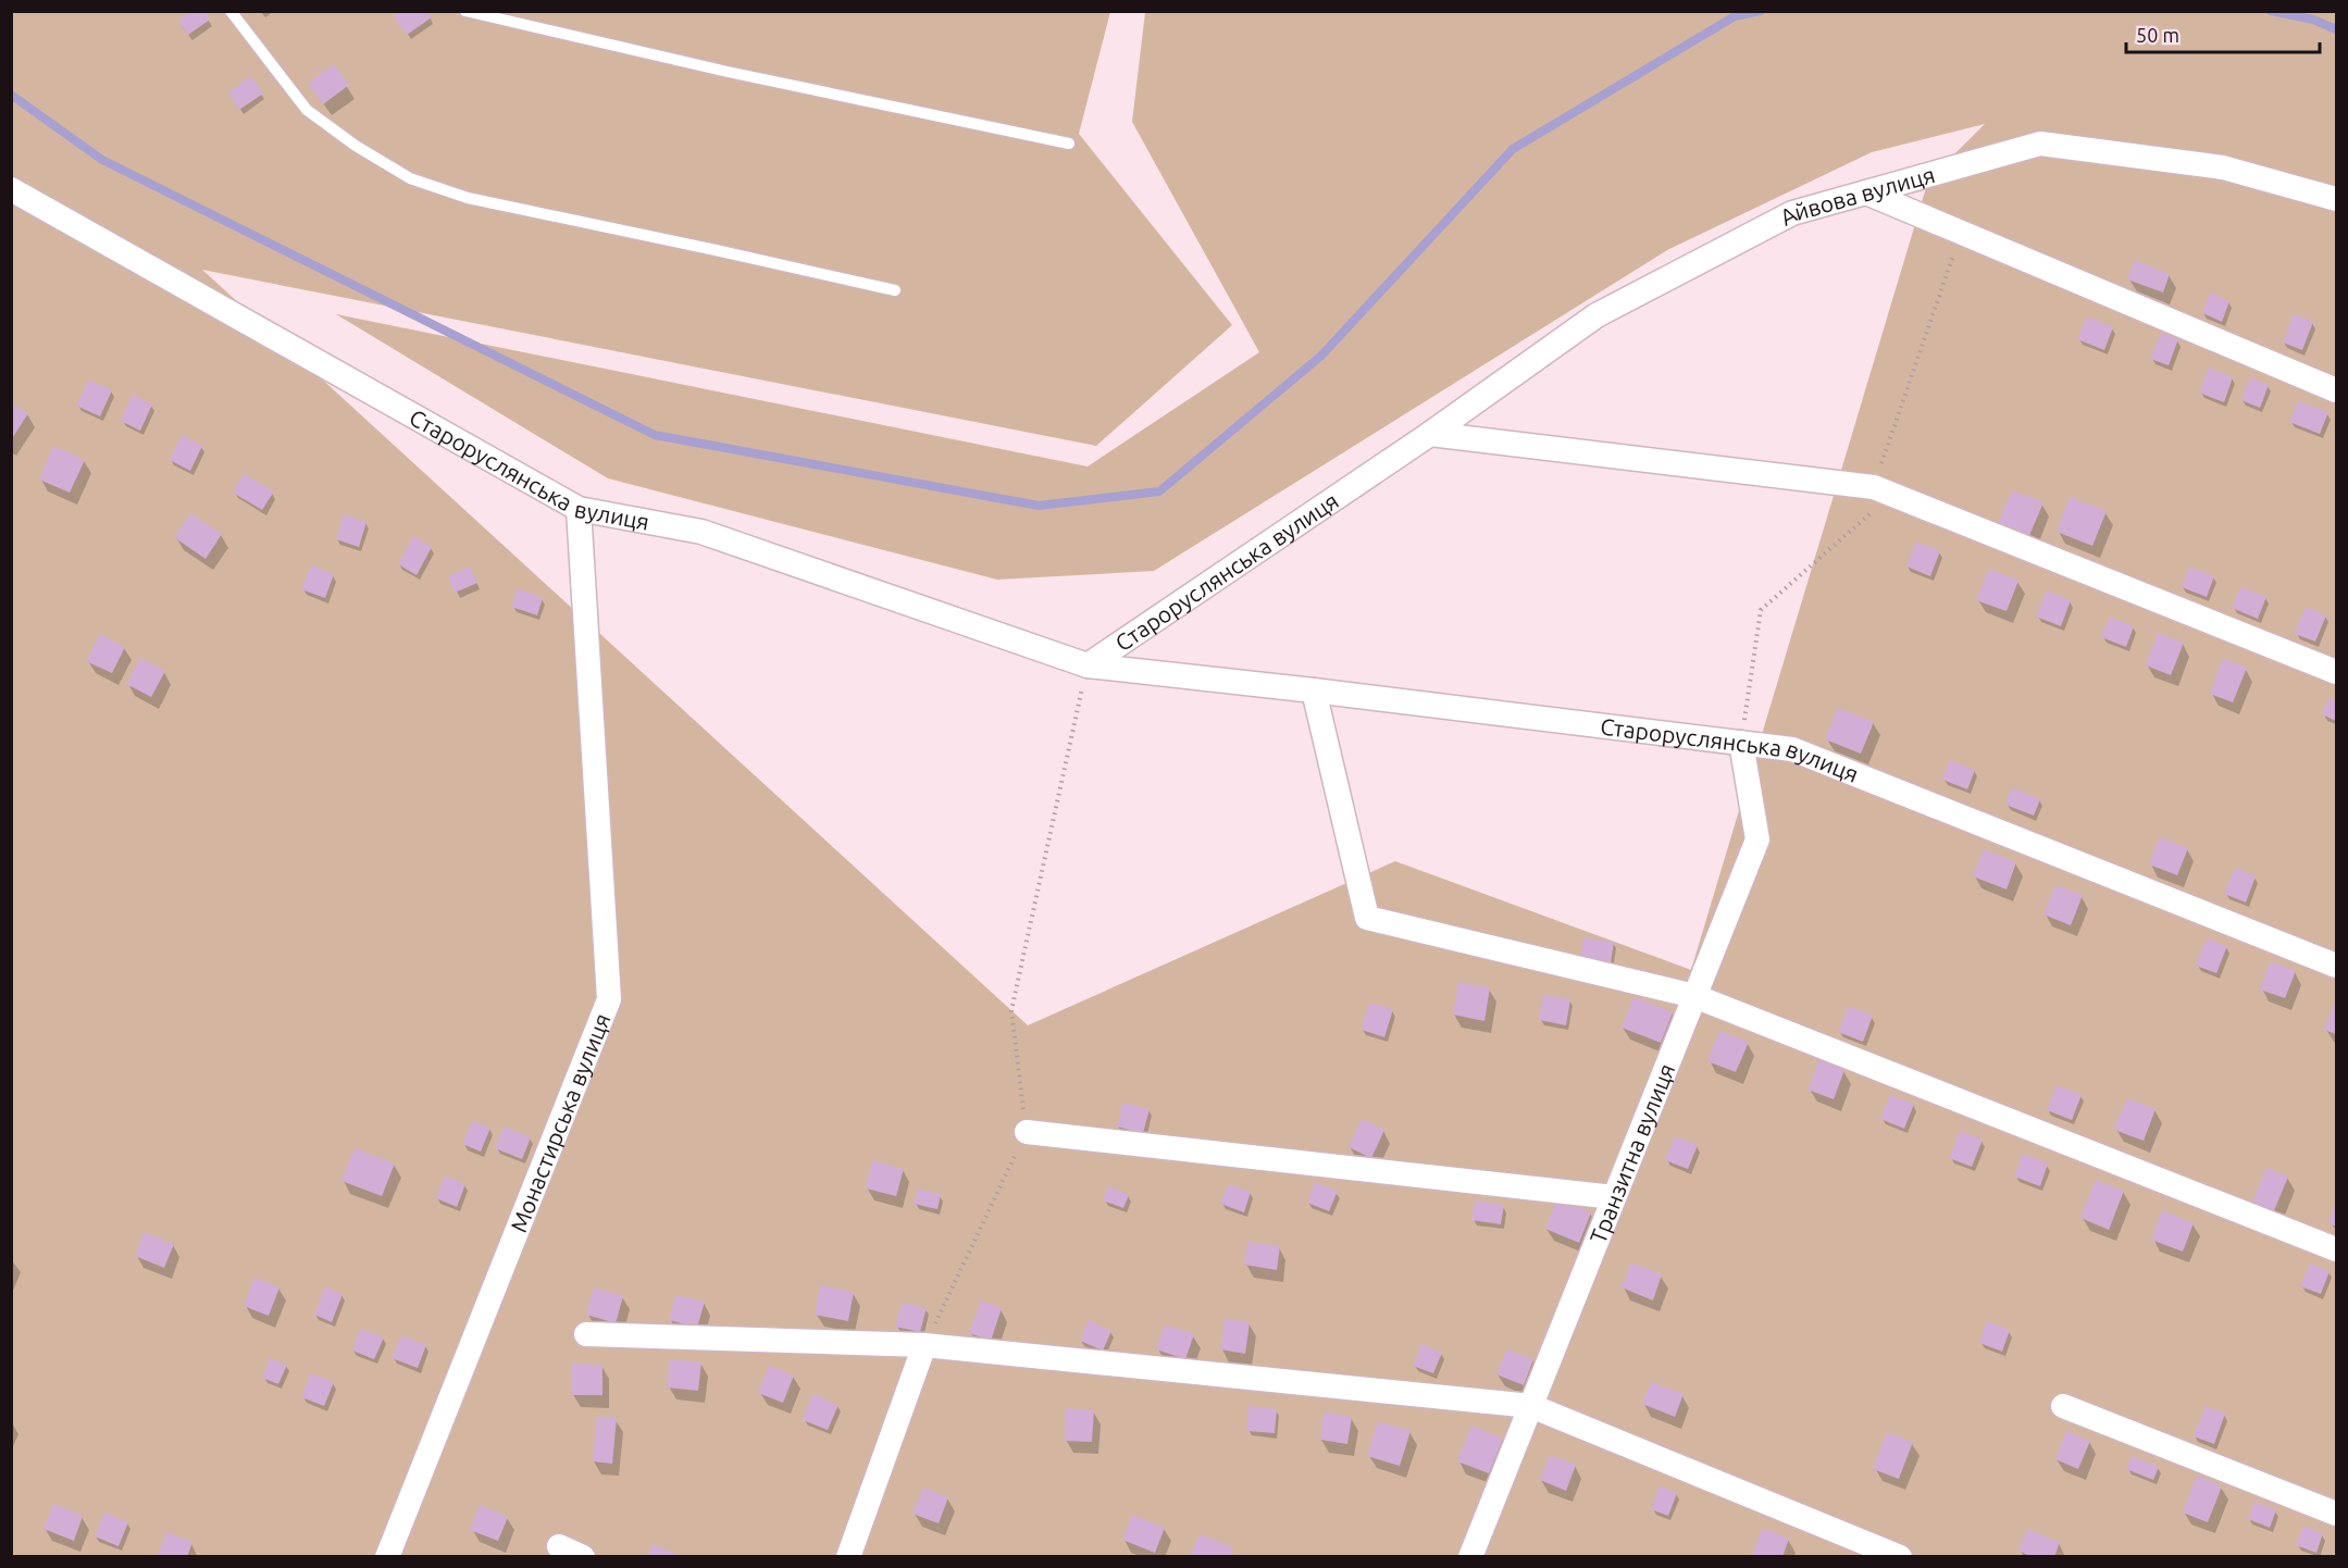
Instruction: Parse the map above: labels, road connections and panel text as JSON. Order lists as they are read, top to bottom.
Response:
{
  "streets": {
    "street": [
      "Айвова вулиця",
      "Староруслянська вулиця",
      "Монастирська вулиця",
      "Транзитна вулиця"
    ]
  },
  "crossings": [
    ["Айвова вулиця", "Староруслянська вулиця"],
    ["Староруслянська вулиця", "Монастирська вулиця"],
    ["Староруслянська вулиця", "Транзитна вулиця"]
  ],
  "scale_bar": "50 m"
}
